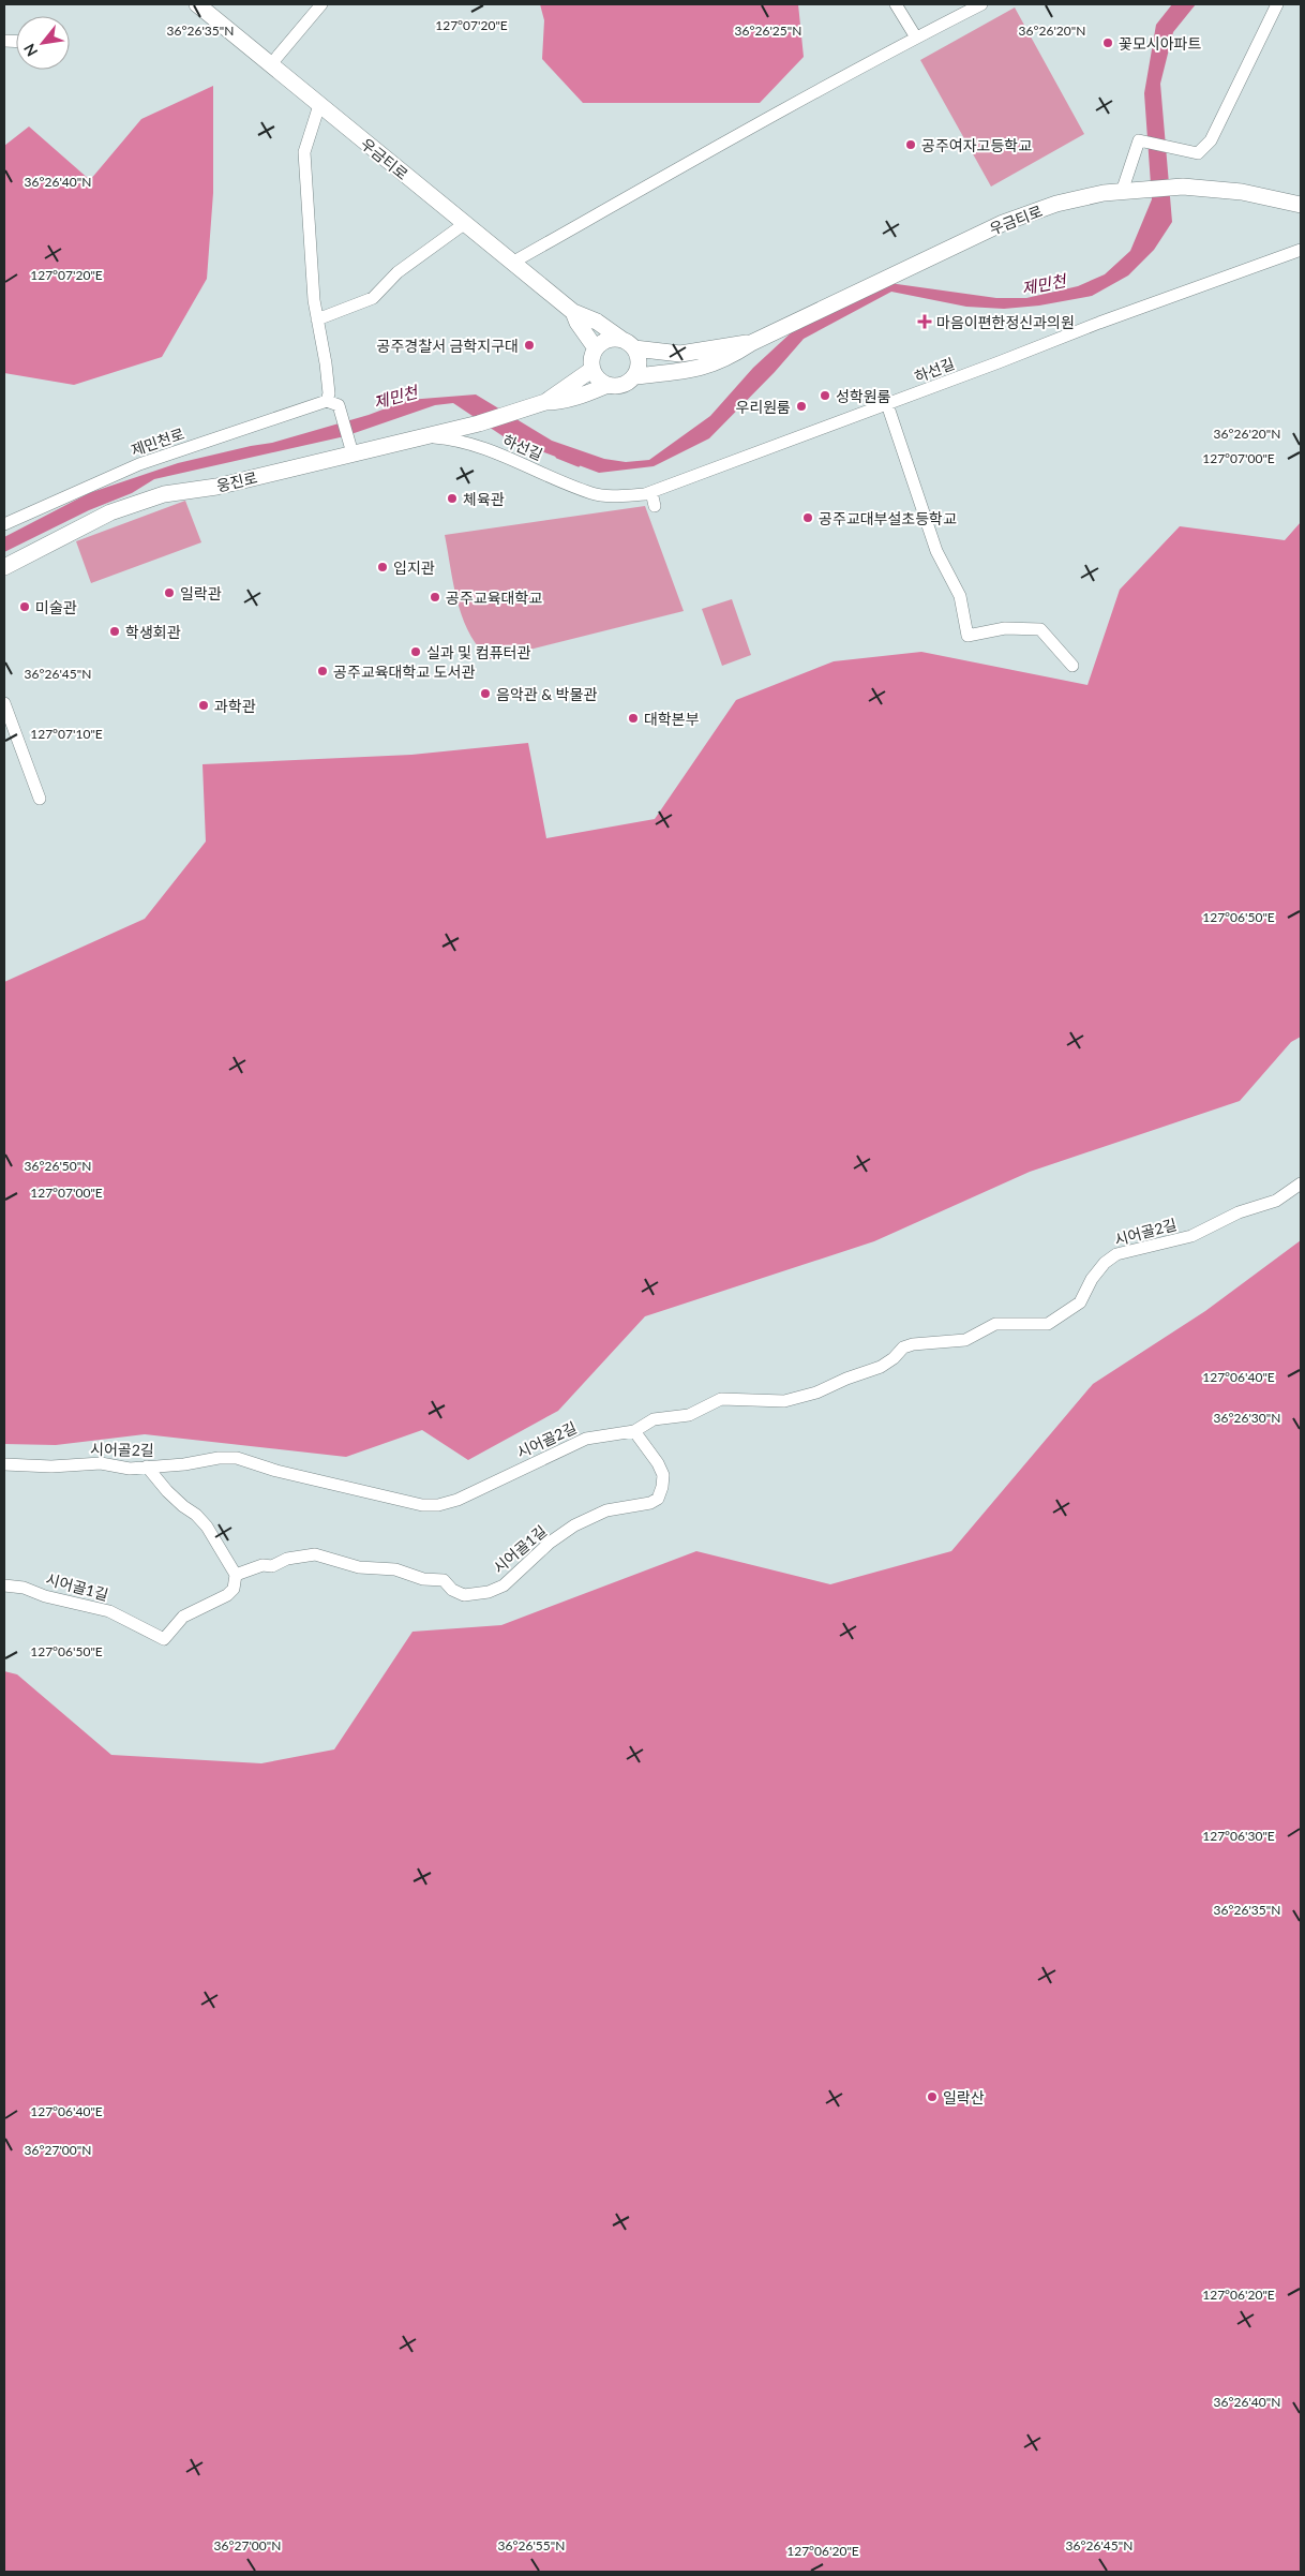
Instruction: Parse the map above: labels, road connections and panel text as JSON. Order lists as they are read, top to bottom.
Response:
{
  "streets": {
    "main road": ["우금티로", "웅진로"],
    "street": [
      "하선길",
      "제민천로",
      "시어골2길",
      "시어골1길"
    ]
  },
  "crossings": [
    ["하선길", "웅진로"],
    ["시어골2길", "시어골1길"]
  ],
  "water": ["제민천"],
  "places": {
    "other": [
      "꽃모시아파트",
      "공주여자고등학교",
      "공주경찰서 금학지구대",
      "성학원룸",
      "우리원룸",
      "체육관",
      "공주교대부설초등학교",
      "입지관",
      "일락관",
      "공주교육대학교",
      "미술관",
      "학생회관",
      "실과 및 컴퓨터관",
      "공주교육대학교 도서관",
      "음악관 & 박물관",
      "과학관",
      "대학본부",
      "일락산"
    ],
    "health": ["마음이편한정신과의원"]
  },
  "north": "bottom left",
  "coordinates": [
    "127°07'20\"E",
    "36°26'35\"N",
    "36°26'25\"N",
    "36°26'20\"N",
    "36°26'40\"N",
    "127°07'00\"E",
    "36°26'45\"N",
    "127°07'10\"E",
    "127°06'50\"E",
    "36°26'50\"N",
    "127°06'40\"E",
    "36°26'30\"N",
    "127°06'30\"E",
    "36°27'00\"N",
    "127°06'20\"E",
    "36°26'55\"N"
  ]
}
